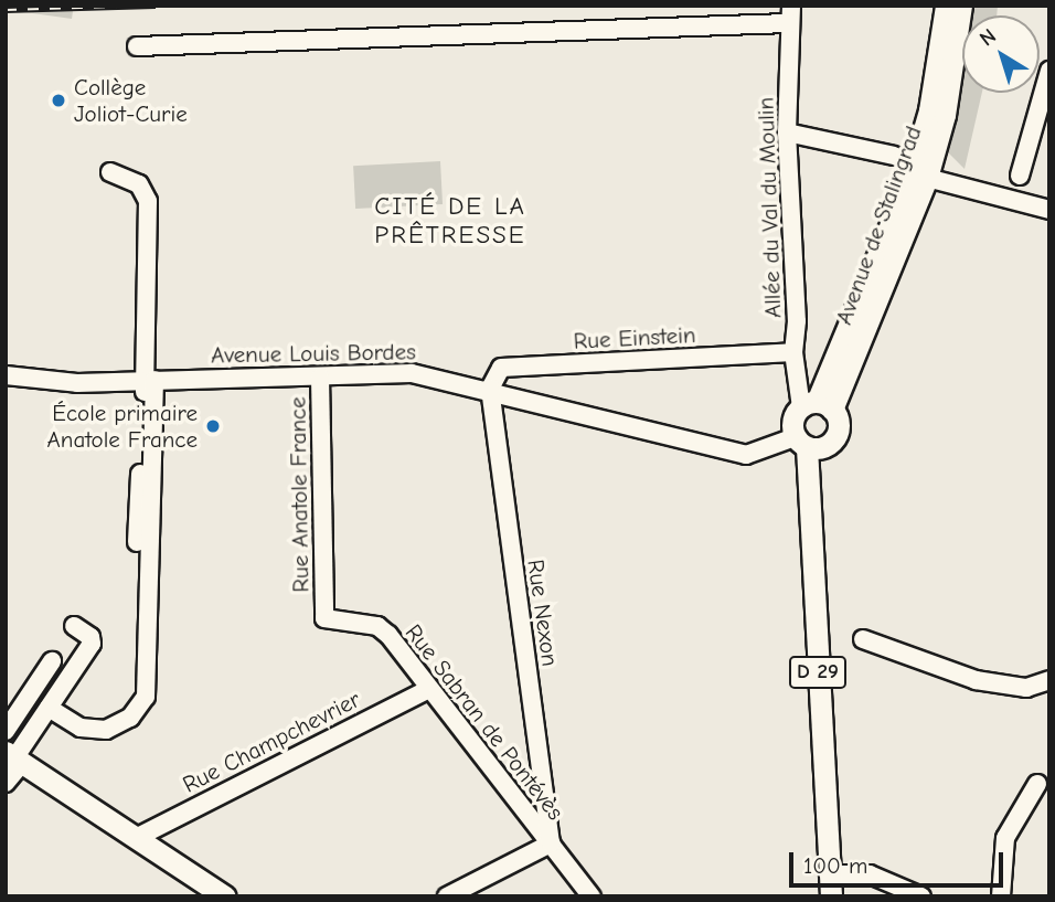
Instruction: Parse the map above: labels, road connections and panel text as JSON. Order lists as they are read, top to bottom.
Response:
{
  "streets": {
    "main road": ["Avenue de Stalingrad", "D 29"],
    "street": [
      "Allée du Val du Moulin",
      "Rue Einstein",
      "Avenue Louis Bordes",
      "Rue Anatole France",
      "Rue Nexon",
      "Rue Sabran de Pontévès",
      "Rue Champchevrier"
    ]
  },
  "crossings": [
    ["Allée du Val du Moulin", "Avenue de Stalingrad"],
    ["Allée du Val du Moulin", "Rue Einstein"],
    ["Allée du Val du Moulin", "Avenue Louis Bordes"],
    ["Allée du Val du Moulin", "D 29"],
    ["Avenue de Stalingrad", "Avenue Louis Bordes"],
    ["Avenue de Stalingrad", "D 29"],
    ["Rue Einstein", "Avenue Louis Bordes"],
    ["Rue Einstein", "Rue Nexon"],
    ["Avenue Louis Bordes", "Rue Anatole France"],
    ["Avenue Louis Bordes", "Rue Nexon"],
    ["Avenue Louis Bordes", "D 29"],
    ["Rue Anatole France", "Rue Sabran de Pontévès"],
    ["Rue Nexon", "Rue Sabran de Pontévès"],
    ["Rue Sabran de Pontévès", "Rue Champchevrier"]
  ],
  "districts": ["CITÉ DE LA PRÊTRESSE"],
  "places": ["Collège Joliot-Curie", "École primaire Anatole France"],
  "scale_bar": "100 m",
  "north": "top left"
}
